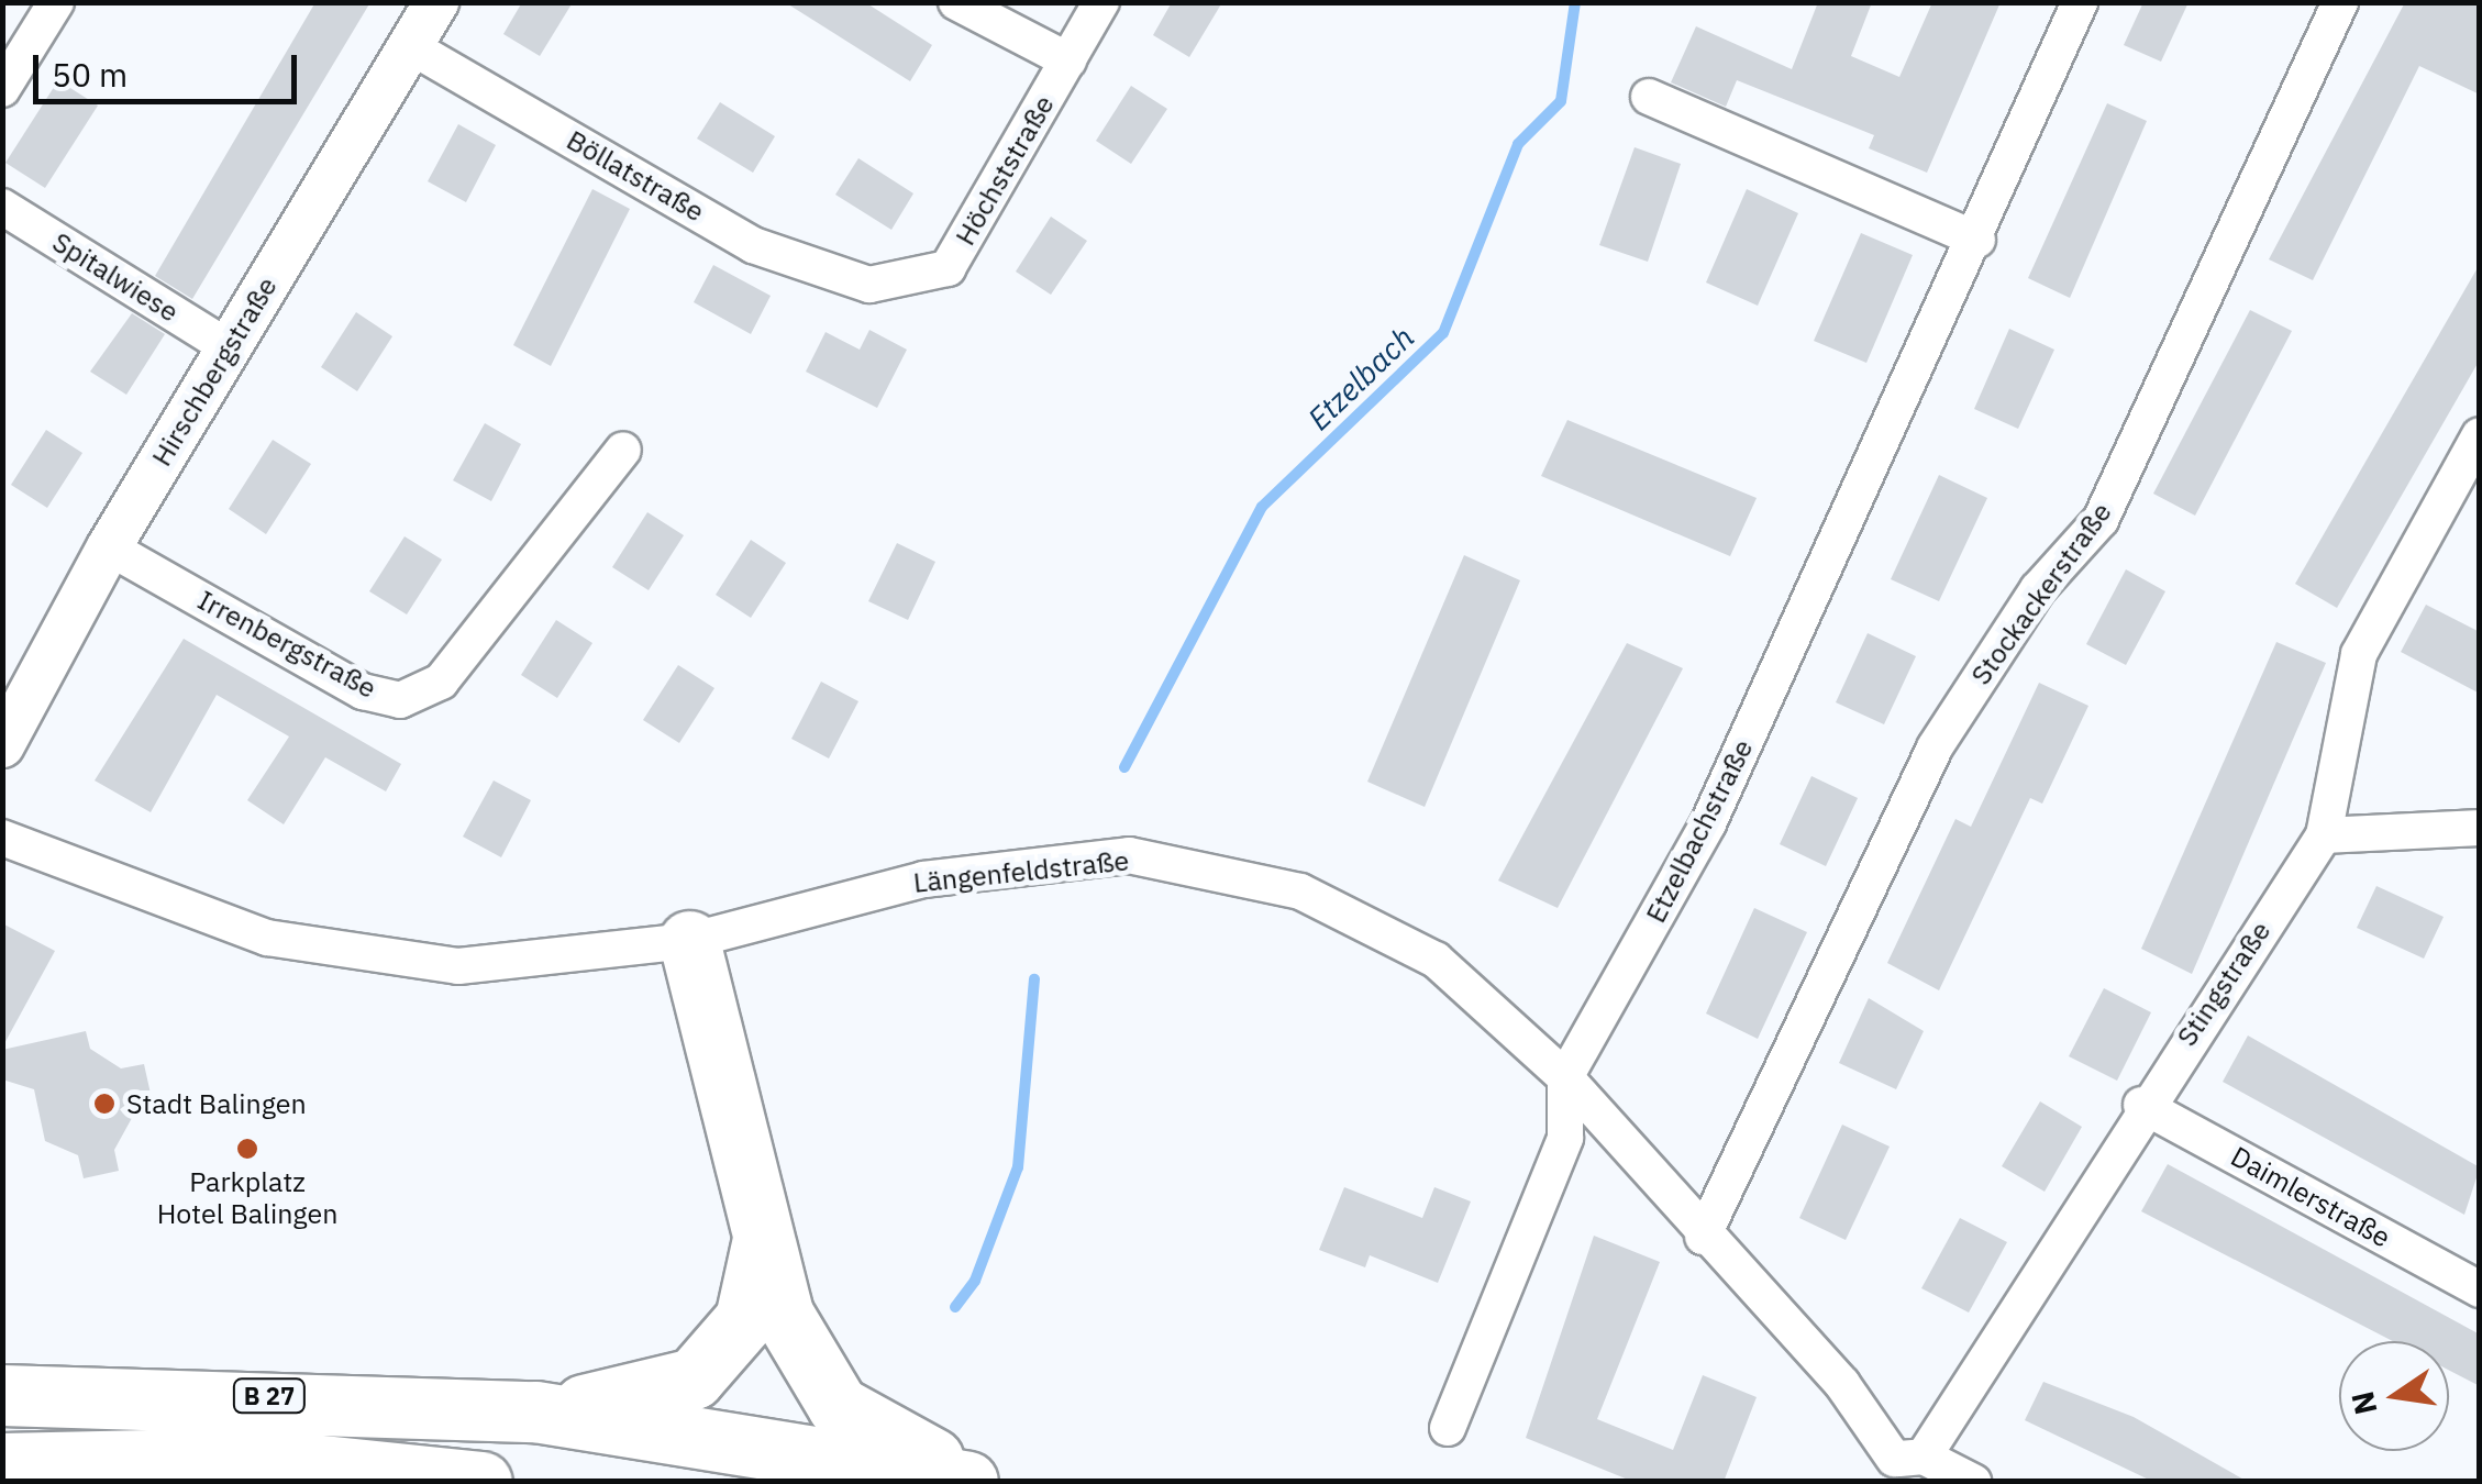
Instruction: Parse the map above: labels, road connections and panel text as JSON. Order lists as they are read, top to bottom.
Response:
{
  "streets": {
    "highway": ["B 27"],
    "street": [
      "Höchststraße",
      "Böllatstraße",
      "Spitalwiese",
      "Hirschbergstraße",
      "Stockackerstraße",
      "Irrenbergstraße",
      "Etzelbachstraße",
      "Längenfeldstraße",
      "Stingstraße",
      "Daimlerstraße"
    ]
  },
  "crossings": [
    ["Höchststraße", "Böllatstraße"],
    ["Böllatstraße", "Hirschbergstraße"],
    ["Spitalwiese", "Hirschbergstraße"],
    ["Hirschbergstraße", "Irrenbergstraße"],
    ["Stockackerstraße", "Längenfeldstraße"],
    ["Etzelbachstraße", "Längenfeldstraße"],
    ["Längenfeldstraße", "Stingstraße"],
    ["Stingstraße", "Daimlerstraße"]
  ],
  "water": ["Etzelbach"],
  "places": ["Stadt Balingen", "Parkplatz Hotel Balingen"],
  "scale_bar": "50 m",
  "north": "left"
}
